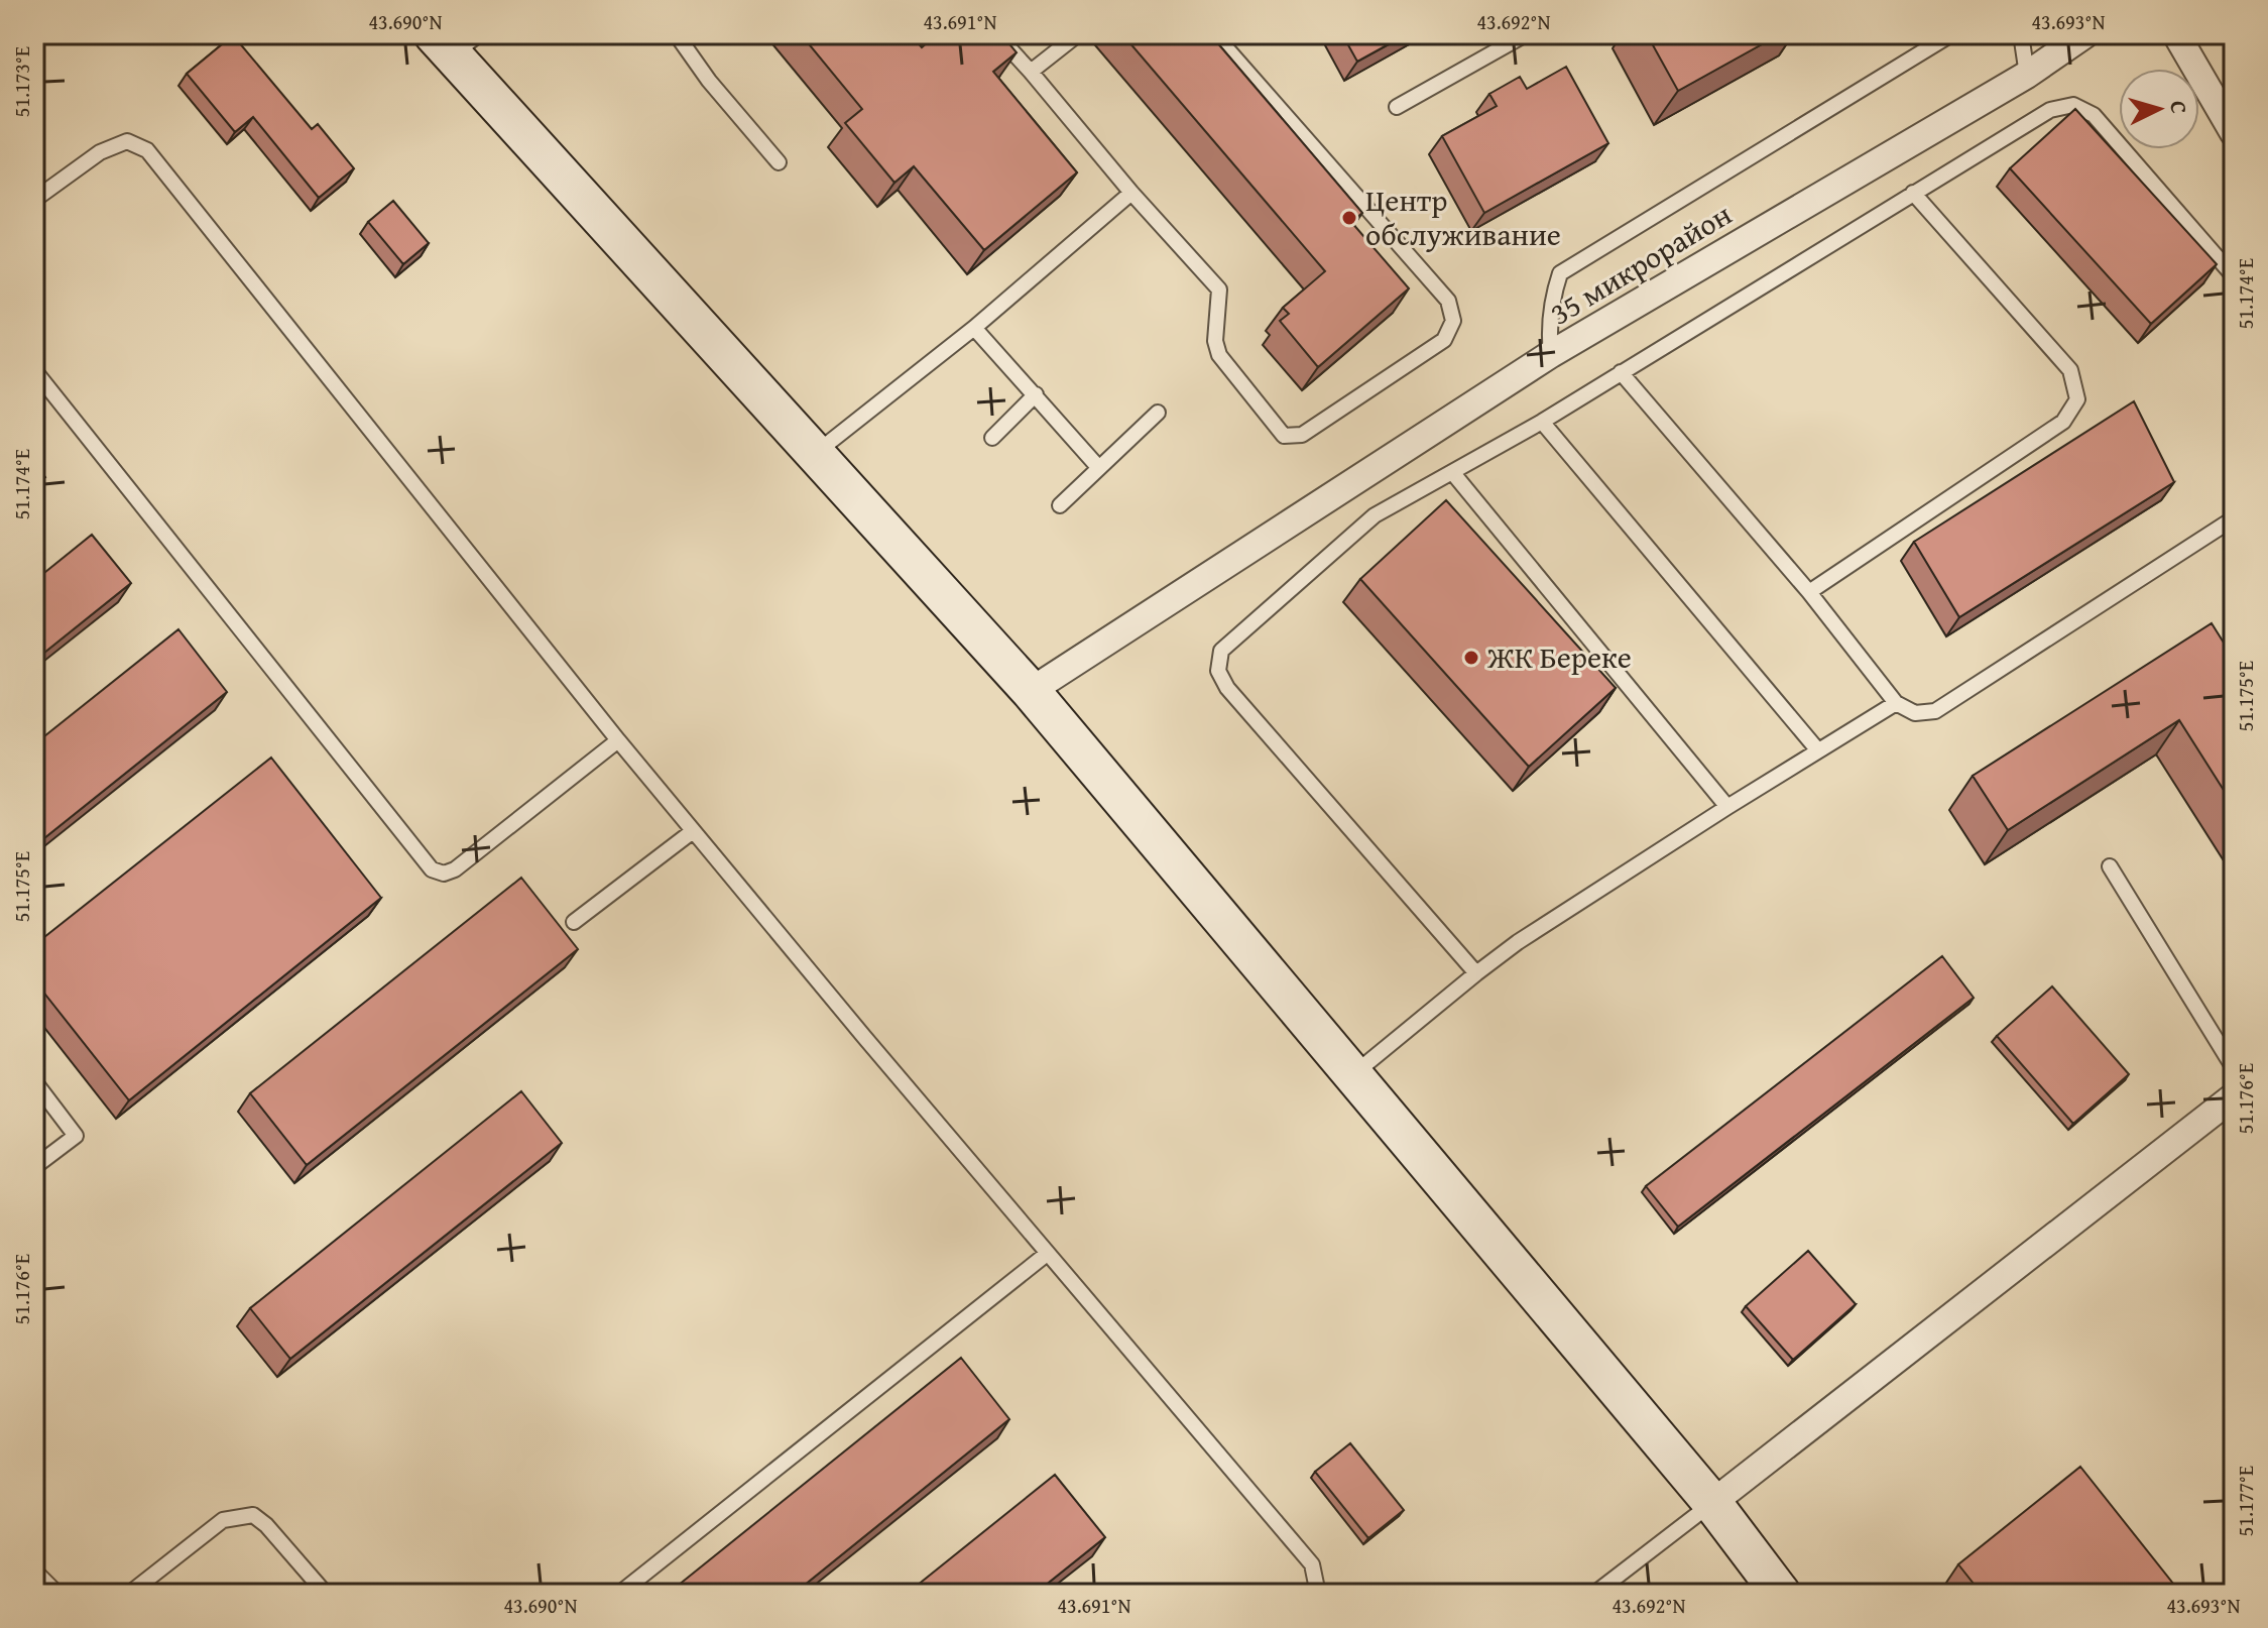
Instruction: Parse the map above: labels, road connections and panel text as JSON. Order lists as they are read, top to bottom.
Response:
{
  "streets": {
    "street": ["35 микрорайон"]
  },
  "places": ["Центр обслуживание", "ЖК Береке"],
  "north": "right",
  "coordinates": [
    "43.690°N",
    "43.691°N",
    "43.692°N",
    "43.693°N",
    "51.173°E",
    "51.174°E",
    "51.175°E",
    "51.176°E",
    "51.177°E"
  ]
}
